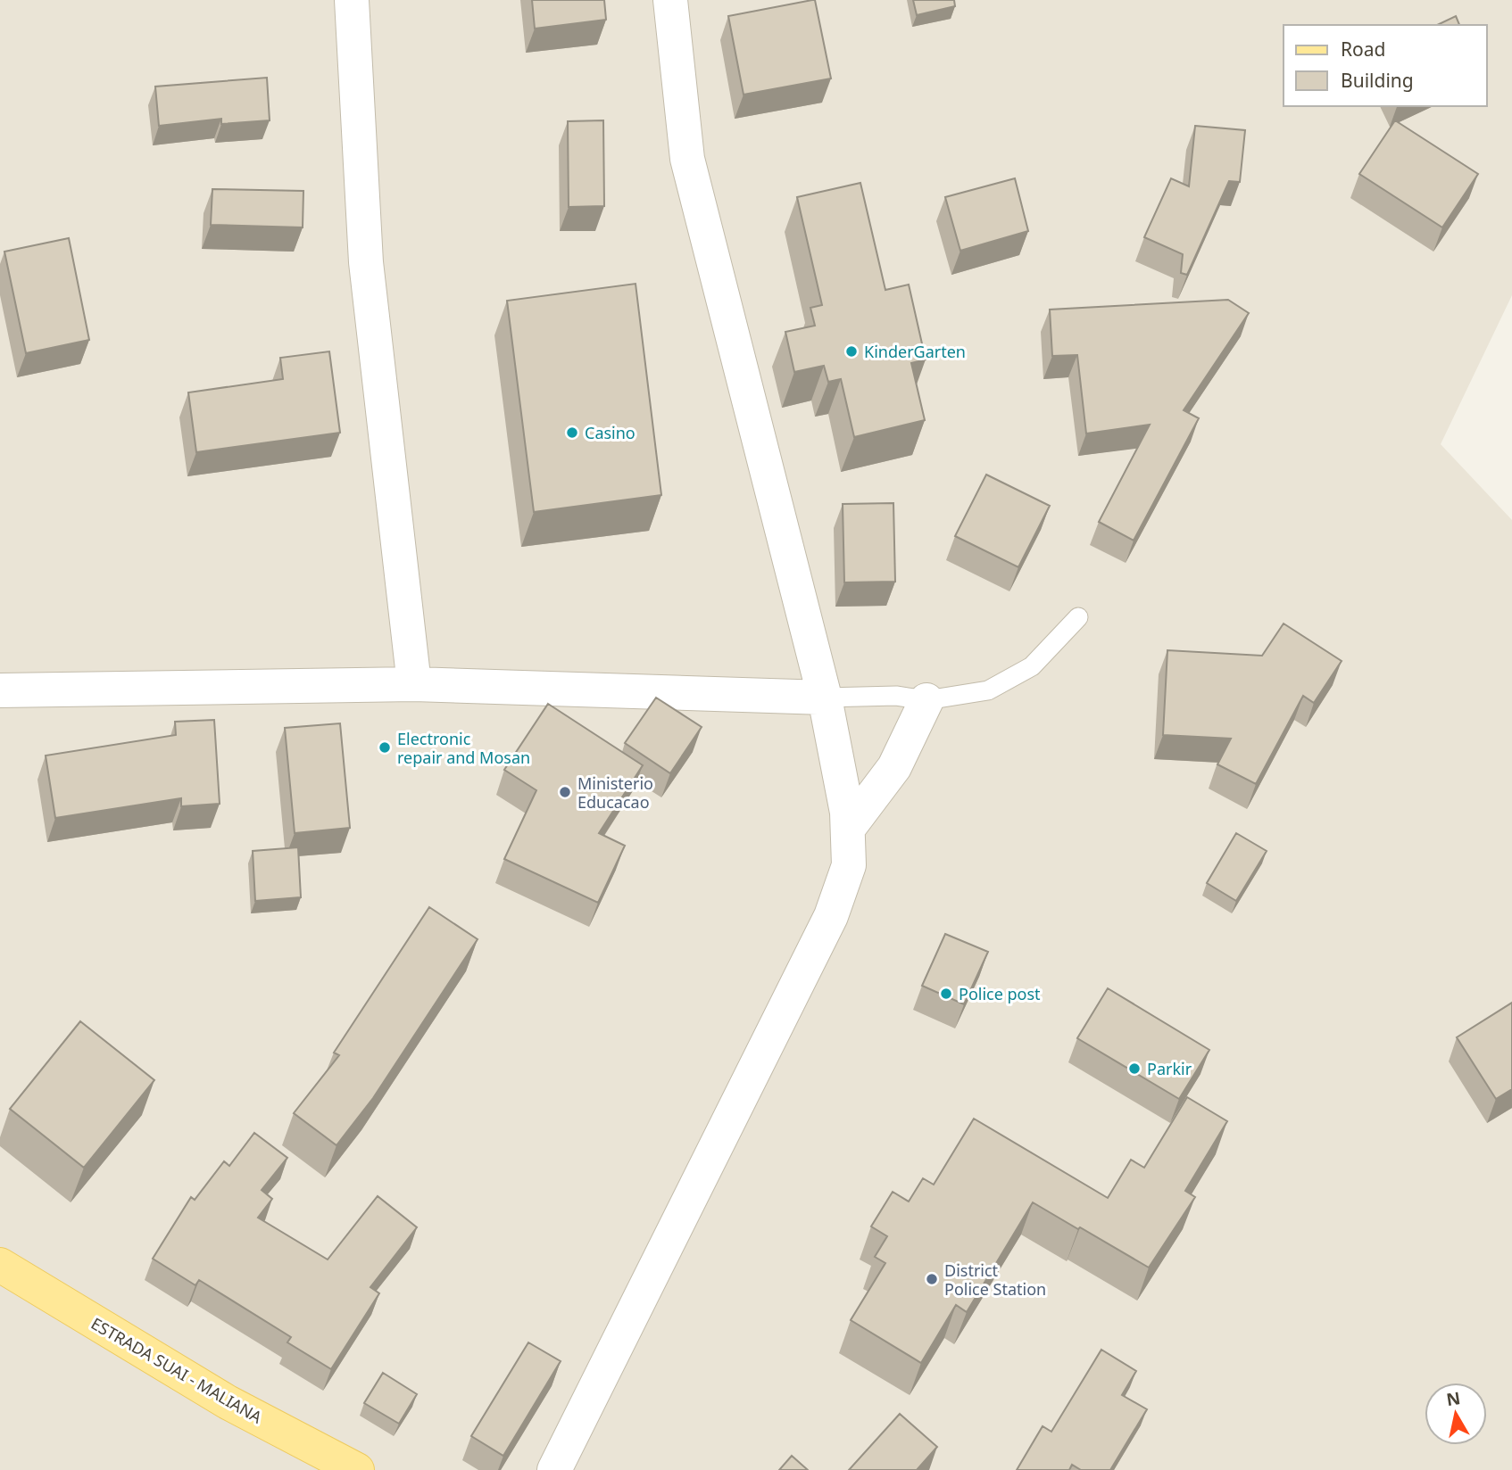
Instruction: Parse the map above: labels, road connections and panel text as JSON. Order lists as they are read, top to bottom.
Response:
{
  "streets": {
    "main road": ["ESTRADA SUAI - MALIANA"]
  },
  "places": [
    "KinderGarten",
    "Casino",
    "Electronic repair and Mosan",
    "Ministerio Educacao",
    "Police post",
    "Parkir",
    "District Police Station"
  ],
  "legend": ["Road", "Building"],
  "north": "top"
}
